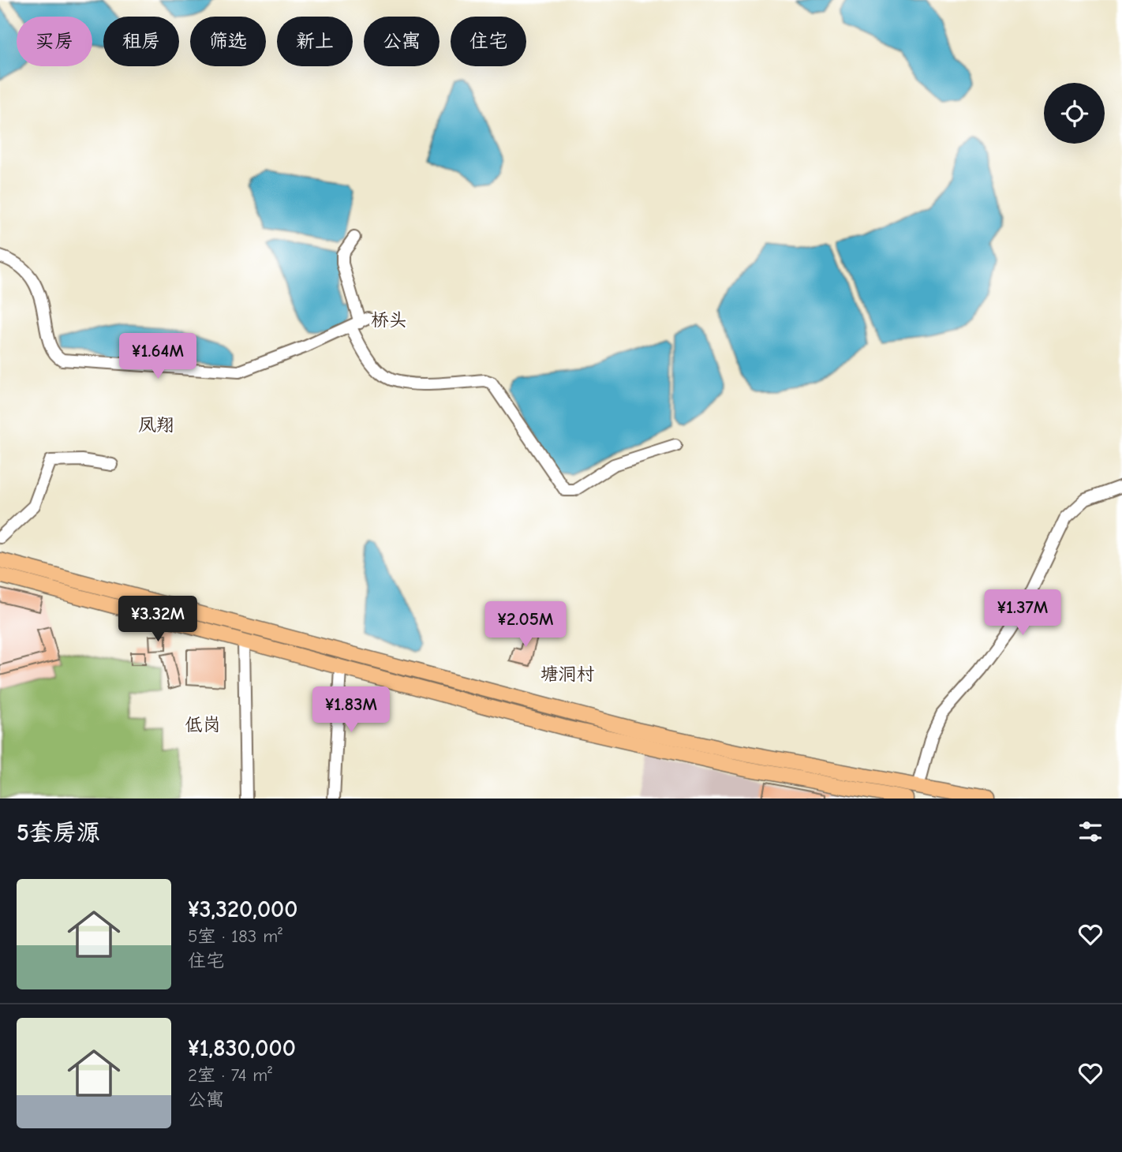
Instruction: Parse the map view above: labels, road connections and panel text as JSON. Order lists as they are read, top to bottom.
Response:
{
  "districts": [
    "桥头",
    "凤翔",
    "塘洞村",
    "低岗"
  ],
  "page": {
    "chip": [
      "买房",
      "租房",
      "筛选",
      "新上",
      "公寓",
      "住宅"
    ],
    "price": [
      "¥1.64M",
      "¥1.37M",
      "¥3.32M",
      "¥2.05M",
      "¥1.83M"
    ],
    "heading": "5套房源",
    "list": [
      {
        "name": "¥3,320,000",
        "note": "5室 · 183 m² · 住宅"
      },
      {
        "name": "¥1,830,000",
        "note": "2室 · 74 m² · 公寓"
      }
    ]
  }
}
